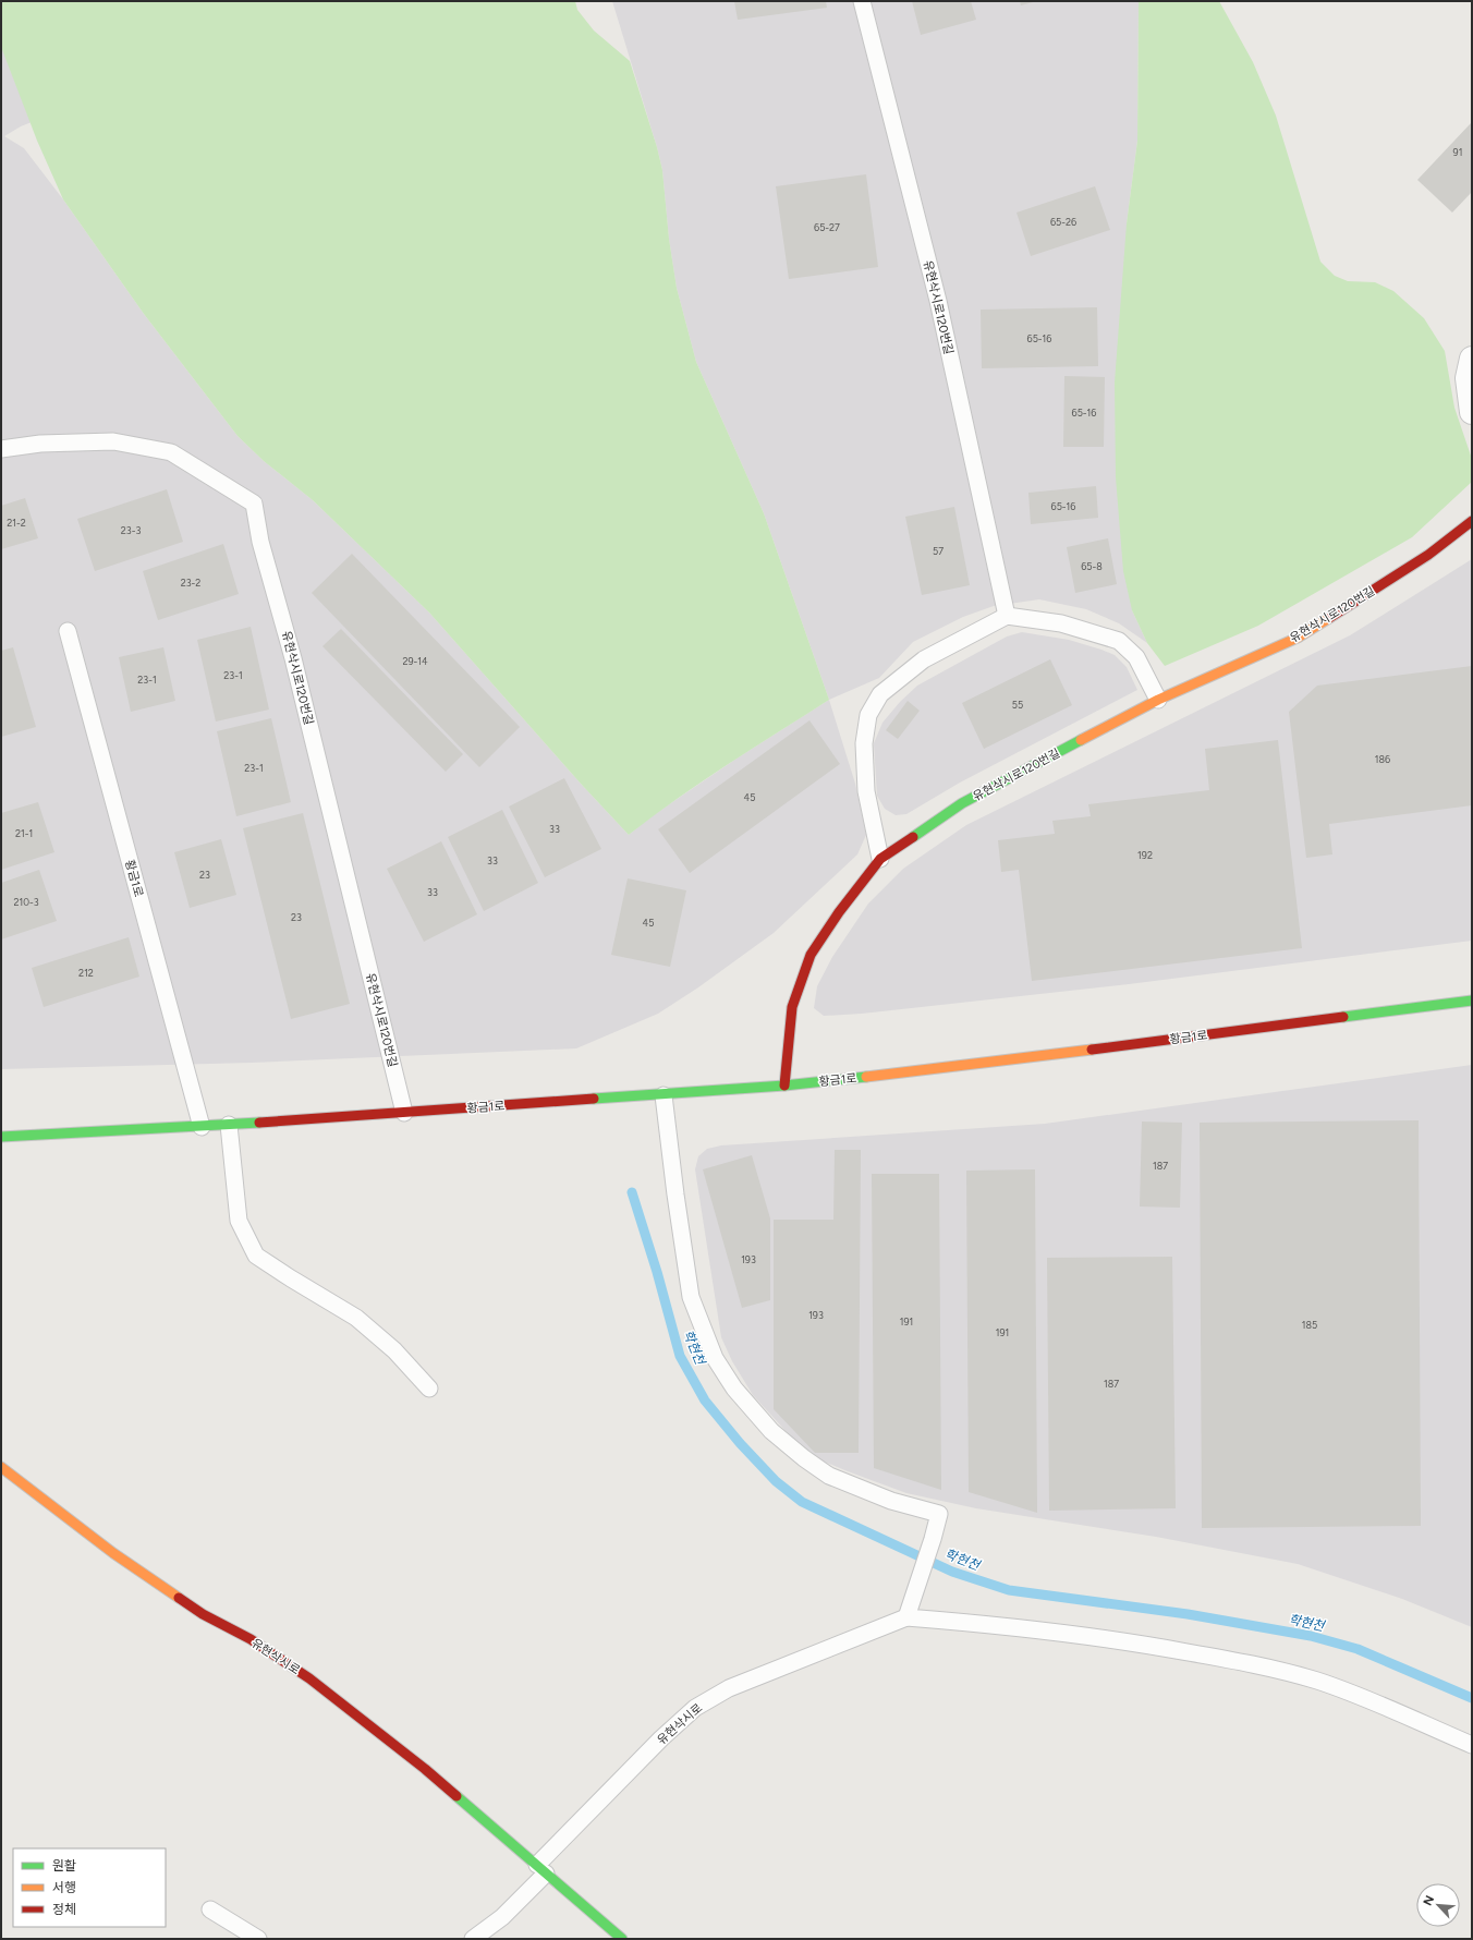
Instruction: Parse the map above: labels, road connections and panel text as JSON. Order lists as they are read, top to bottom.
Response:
{
  "streets": {
    "street": ["유현삭시로120번길", "황금1로", "유현삭시로"]
  },
  "crossings": [
    ["유현삭시로120번길", "황금1로"]
  ],
  "water": ["학현천"],
  "house_numbers": [
    "91",
    "65-26",
    "65-27",
    "65-16",
    "65-16",
    "65-16",
    "21-2",
    "23-3",
    "57",
    "65-8",
    "23-2",
    "29-14",
    "23-1",
    "23-1",
    "55",
    "186",
    "23-1",
    "45",
    "33",
    "21-1",
    "192",
    "33",
    "23",
    "33",
    "210-3",
    "23",
    "45",
    "212",
    "187",
    "193",
    "193",
    "191",
    "185",
    "191",
    "187"
  ],
  "legend": ["원활", "서행", "정체"],
  "north": "top left"
}
